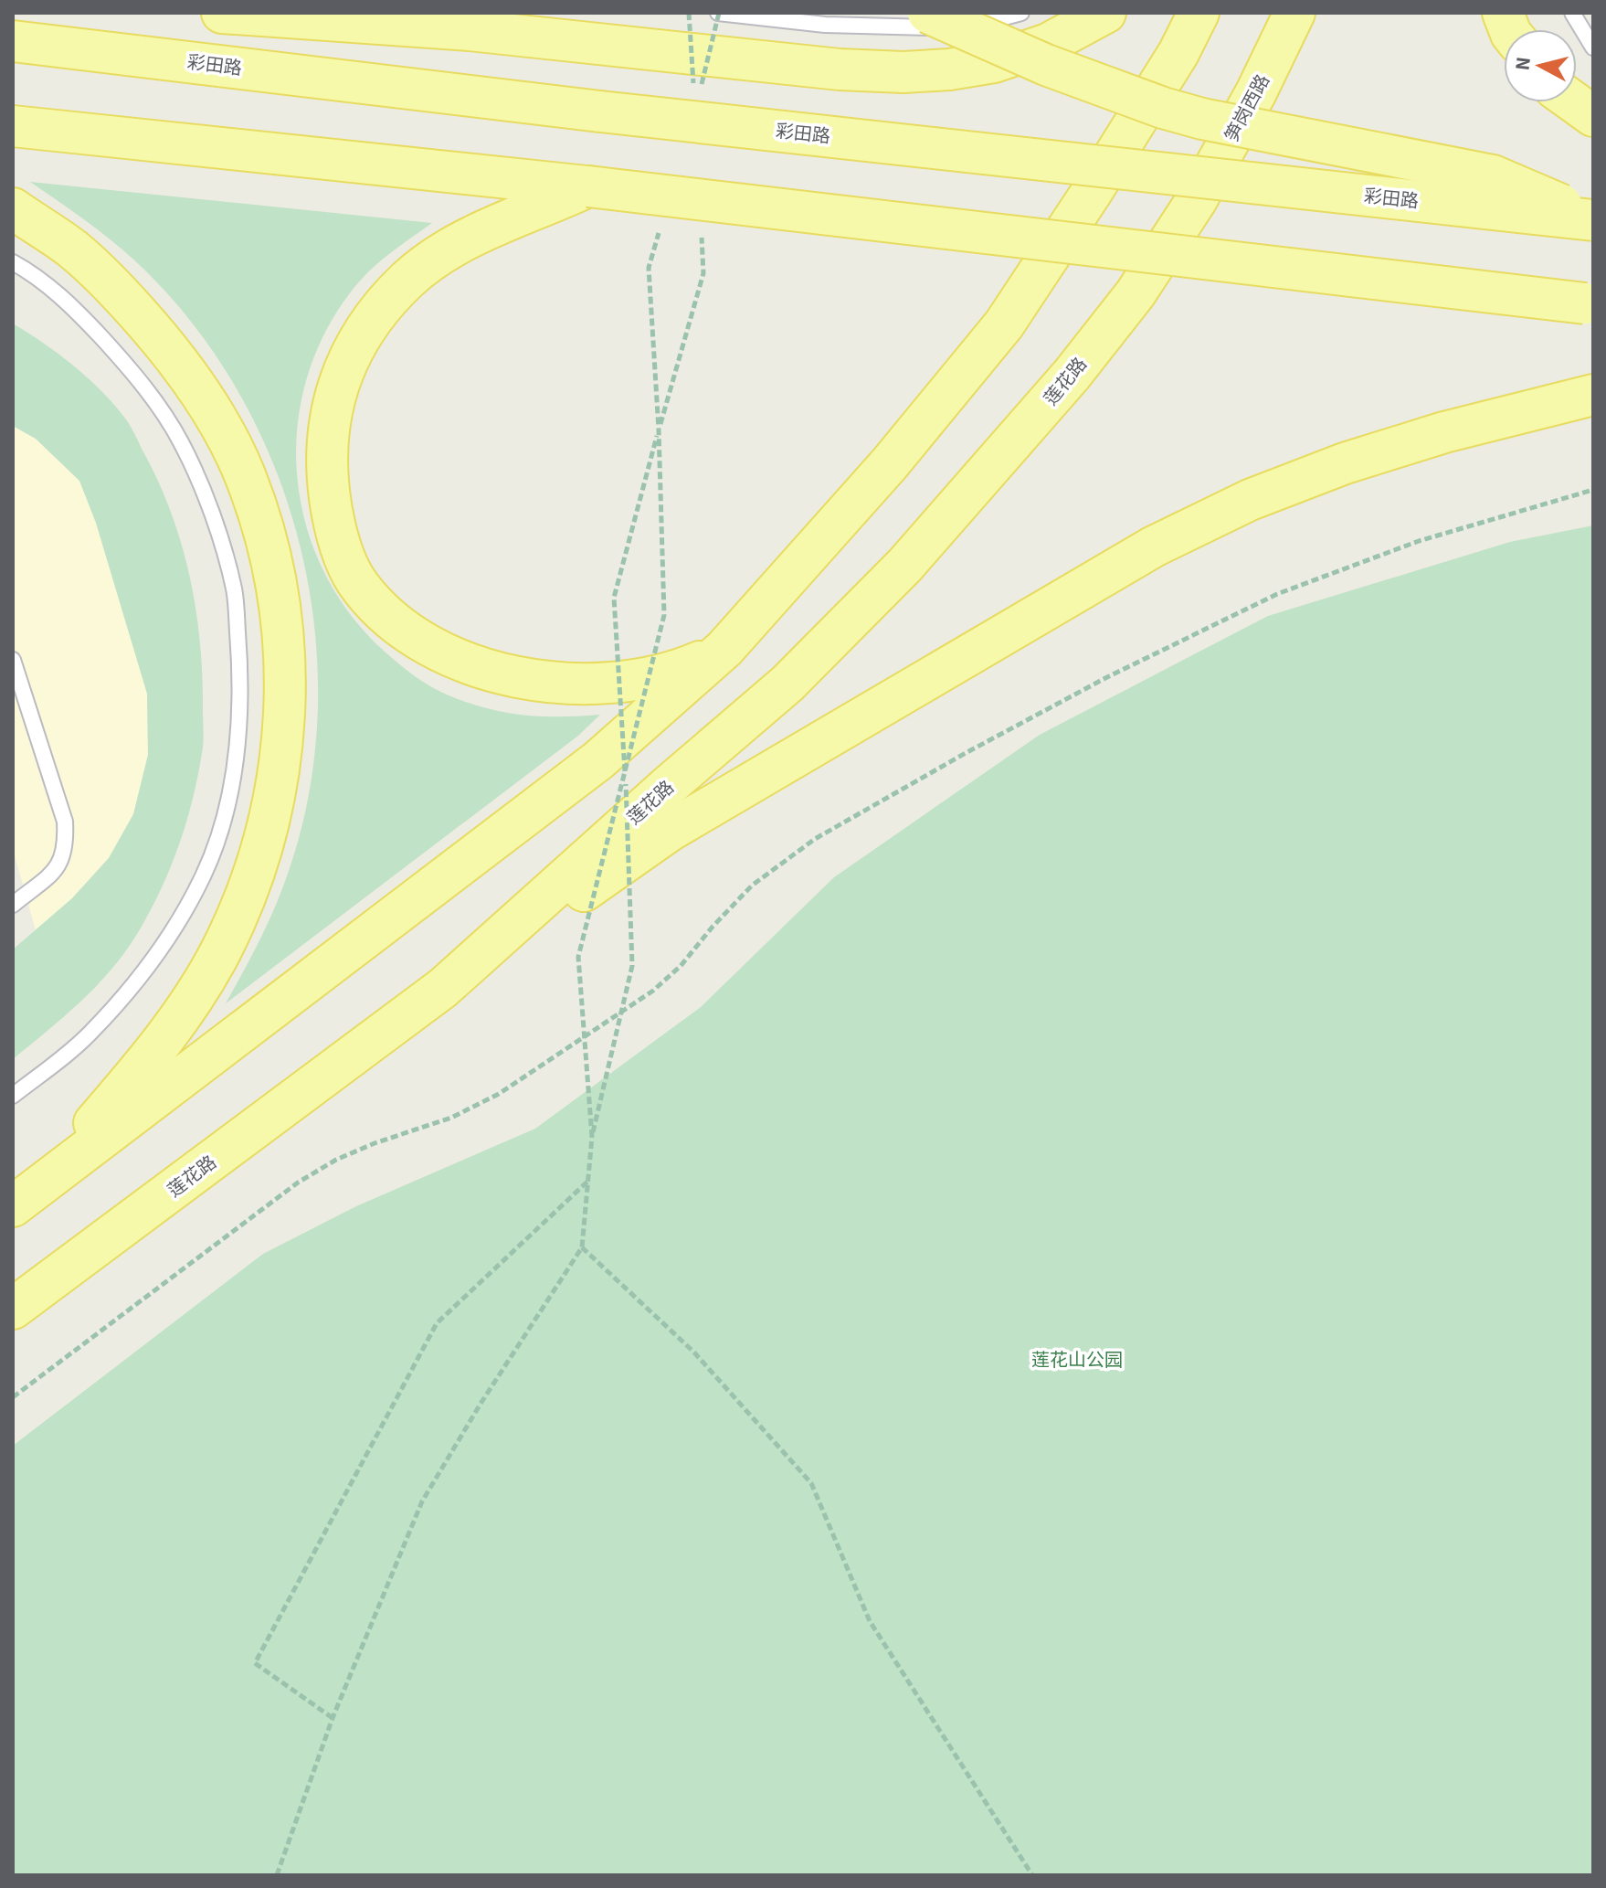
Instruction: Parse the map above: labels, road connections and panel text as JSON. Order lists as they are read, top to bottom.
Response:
{
  "streets": {
    "main road": ["彩田路", "笋岗西路", "莲花路"]
  },
  "crossings": [
    ["笋岗西路", "莲花路"]
  ],
  "parks": ["莲花山公园"],
  "north": "left"
}
